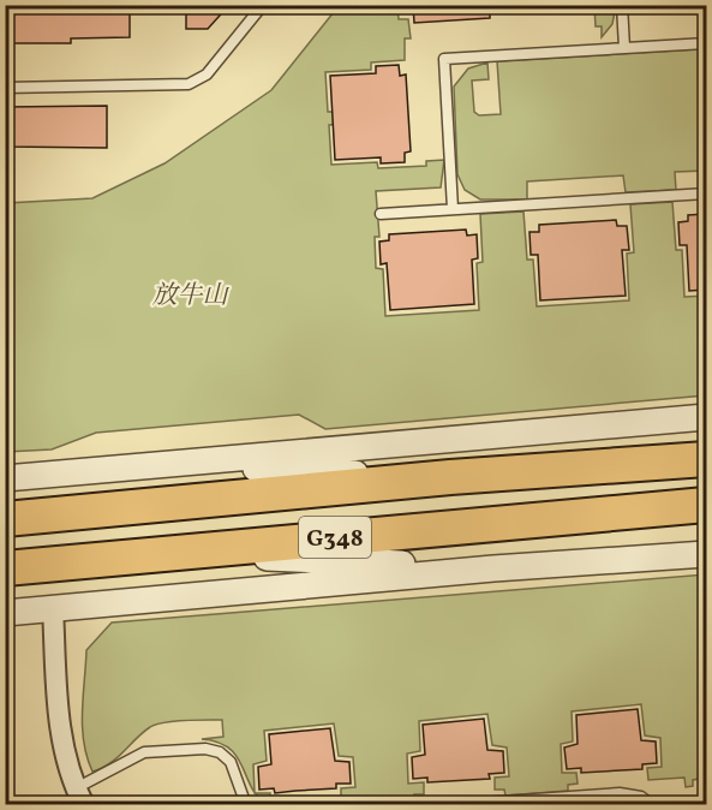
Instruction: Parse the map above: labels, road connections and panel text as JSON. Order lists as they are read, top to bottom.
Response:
{
  "streets": {
    "highway": ["G348"]
  },
  "parks": ["放牛山"]
}
